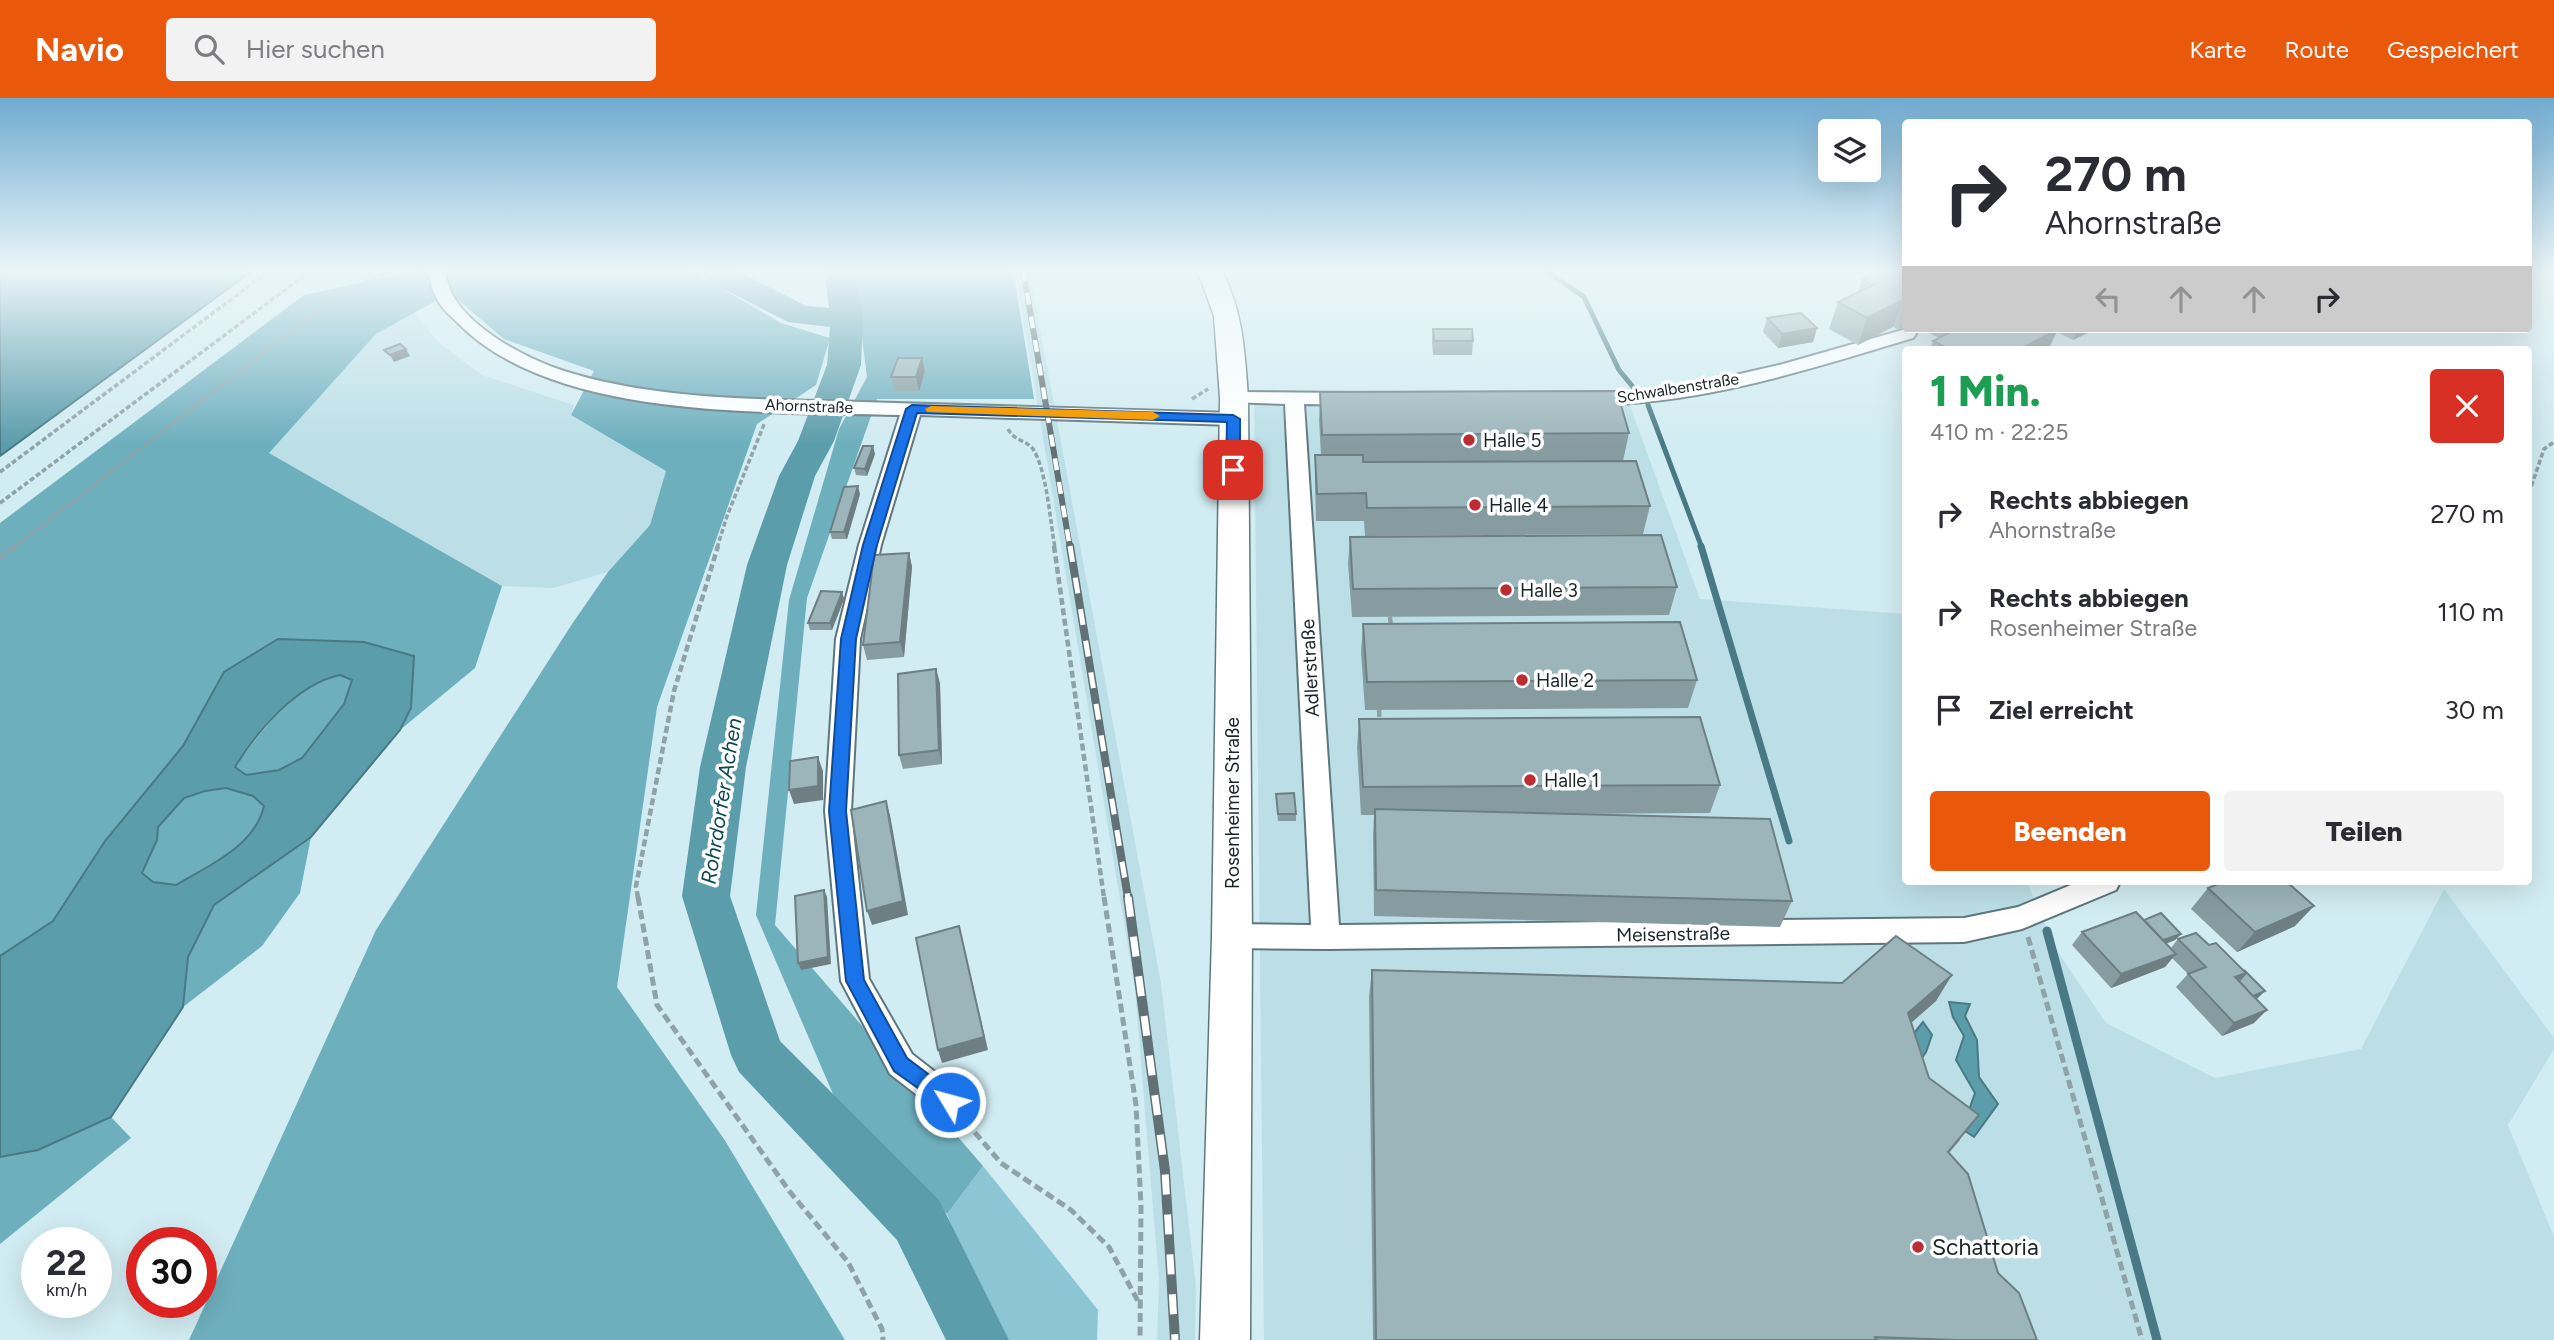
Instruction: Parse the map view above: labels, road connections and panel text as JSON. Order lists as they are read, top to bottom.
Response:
{
  "streets": {
    "main road": ["Rosenheimer Straße"],
    "street": [
      "Schwalbenstraße",
      "Ahornstraße",
      "Adlerstraße",
      "Meisenstraße"
    ]
  },
  "crossings": [
    ["Ahornstraße", "Rosenheimer Straße"],
    ["Adlerstraße", "Meisenstraße"],
    ["Rosenheimer Straße", "Meisenstraße"]
  ],
  "water": ["Rohrdorfer Achen"],
  "places": [
    "Halle 5",
    "Halle 4",
    "Halle 3",
    "Halle 2",
    "Halle 1",
    "Schattoria"
  ],
  "page": {
    "header": "Navio",
    "search": "Hier suchen",
    "nav": ["Karte", "Route", "Gespeichert"],
    "turn": ["270 m", "Ahornstraße"],
    "heading": ["1 Min.", "410 m · 22:25"],
    "list": [
      {
        "name": "Rechts abbiegen",
        "note": "Ahornstraße",
        "value": "270 m"
      },
      {
        "name": "Rechts abbiegen",
        "note": "Rosenheimer Straße",
        "value": "110 m"
      },
      {
        "name": "Ziel erreicht",
        "value": "30 m"
      }
    ],
    "buttons": ["Beenden", "Teilen"],
    "speed": "22 km/h",
    "limit": "30"
  }
}
